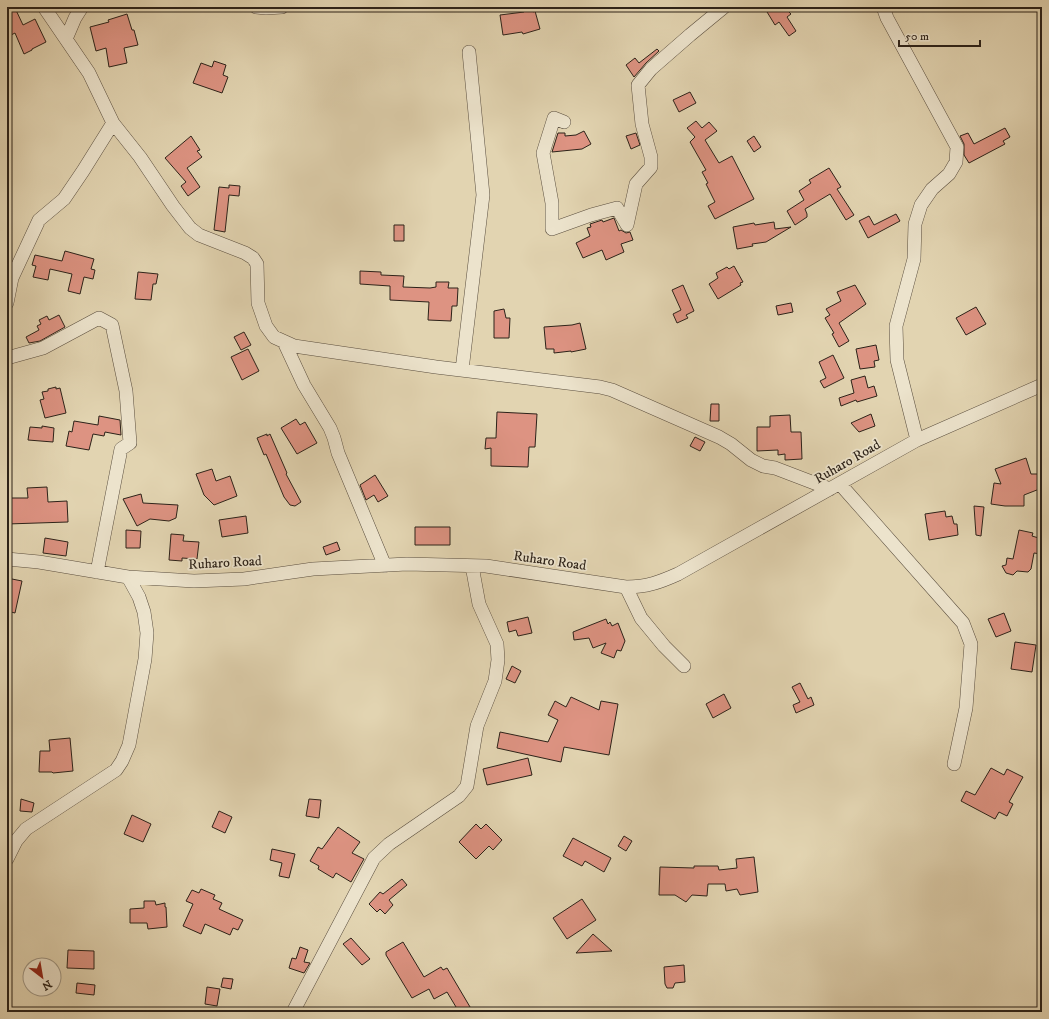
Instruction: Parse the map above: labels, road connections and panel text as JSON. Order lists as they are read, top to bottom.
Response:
{
  "streets": {
    "street": ["Ruharo Road"]
  },
  "scale_bar": "50 m",
  "north": "bottom right"
}
